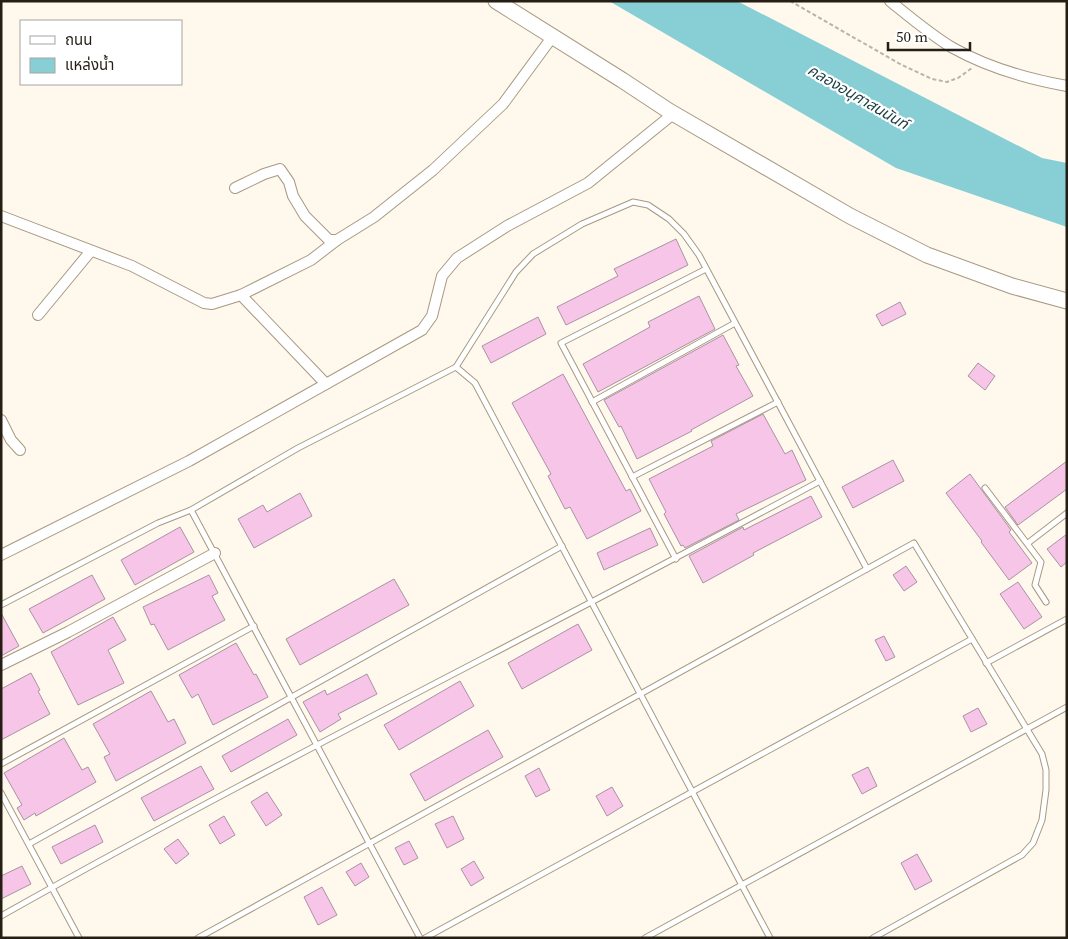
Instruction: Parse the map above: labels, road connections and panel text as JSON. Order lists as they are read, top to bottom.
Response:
{
  "water": ["คลองอนุศาสนนันท์"],
  "legend": ["ถนน", "แหล่งน้ำ"],
  "scale_bar": "50 m"
}
